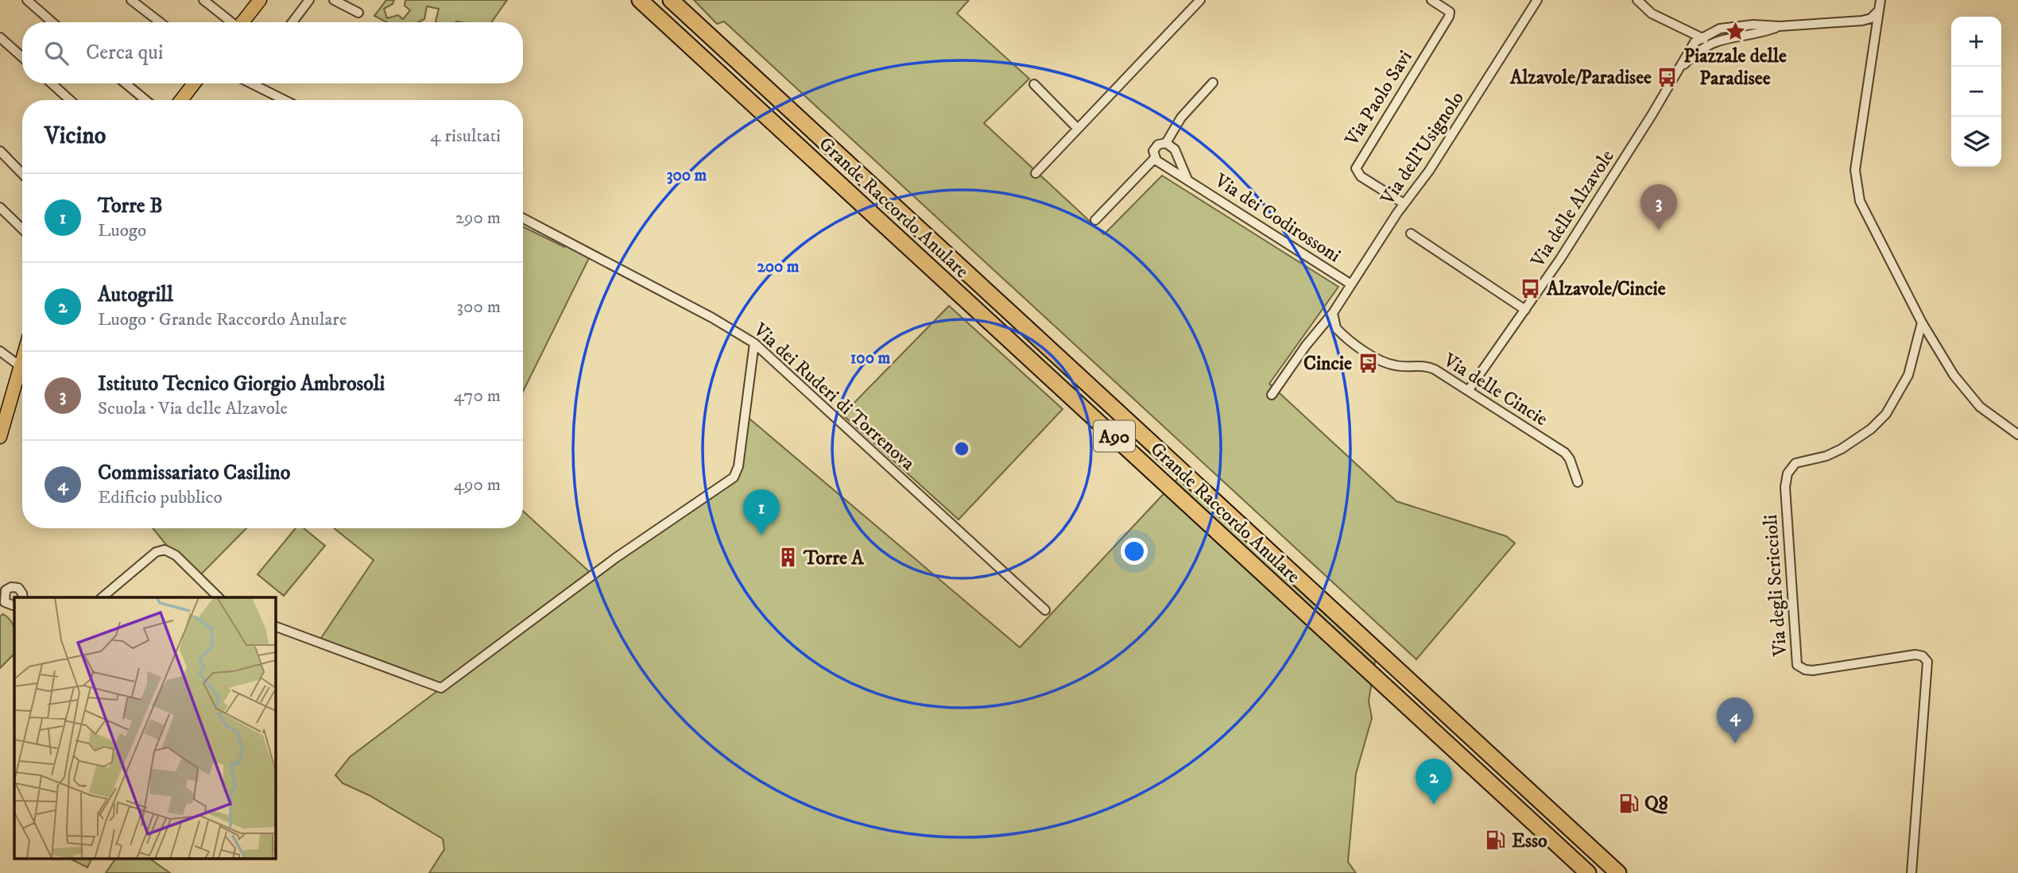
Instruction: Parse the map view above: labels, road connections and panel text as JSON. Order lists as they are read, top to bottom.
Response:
{
  "streets": {
    "highway": ["Grande Raccordo Anulare", "A90"],
    "street": [
      "Via Paolo Savi",
      "Via dell'Usignolo",
      "Via delle Alzavole",
      "Via dei Codirossoni",
      "Via delle Cincie",
      "Via dei Ruderi di Torrenova",
      "Via degli Scriccioli"
    ]
  },
  "crossings": [
    ["Via Paolo Savi", "Via dell'Usignolo"],
    ["Via dell'Usignolo", "Via dei Codirossoni"],
    ["Via dell'Usignolo", "Via delle Cincie"],
    ["Via delle Alzavole", "Via delle Cincie"]
  ],
  "places": {
    "place": ["Piazzale delle Paradisee"],
    "bus stop": ["Alzavole/Paradisee", "Alzavole/Cincie", "Cincie"],
    "building": ["Torre A"],
    "fuel station": ["Q8", "Esso"]
  },
  "page": {
    "map_buttons": ["+", "−"],
    "search": "Cerca qui",
    "heading": ["Vicino", "4 risultati"],
    "list": [
      {
        "mark": "1",
        "name": "Torre B",
        "note": "Luogo",
        "value": "290 m"
      },
      {
        "mark": "2",
        "name": "Autogrill",
        "note": "Luogo · Grande Raccordo Anulare",
        "value": "300 m"
      },
      {
        "mark": "3",
        "name": "Istituto Tecnico Giorgio Ambrosoli",
        "note": "Scuola · Via delle Alzavole",
        "value": "470 m"
      },
      {
        "mark": "4",
        "name": "Commissariato Casilino",
        "note": "Edificio pubblico",
        "value": "490 m"
      }
    ],
    "pins": [
      "3",
      "1",
      "4",
      "2"
    ]
  },
  "rings": ["300 m", "200 m", "100 m"]
}
